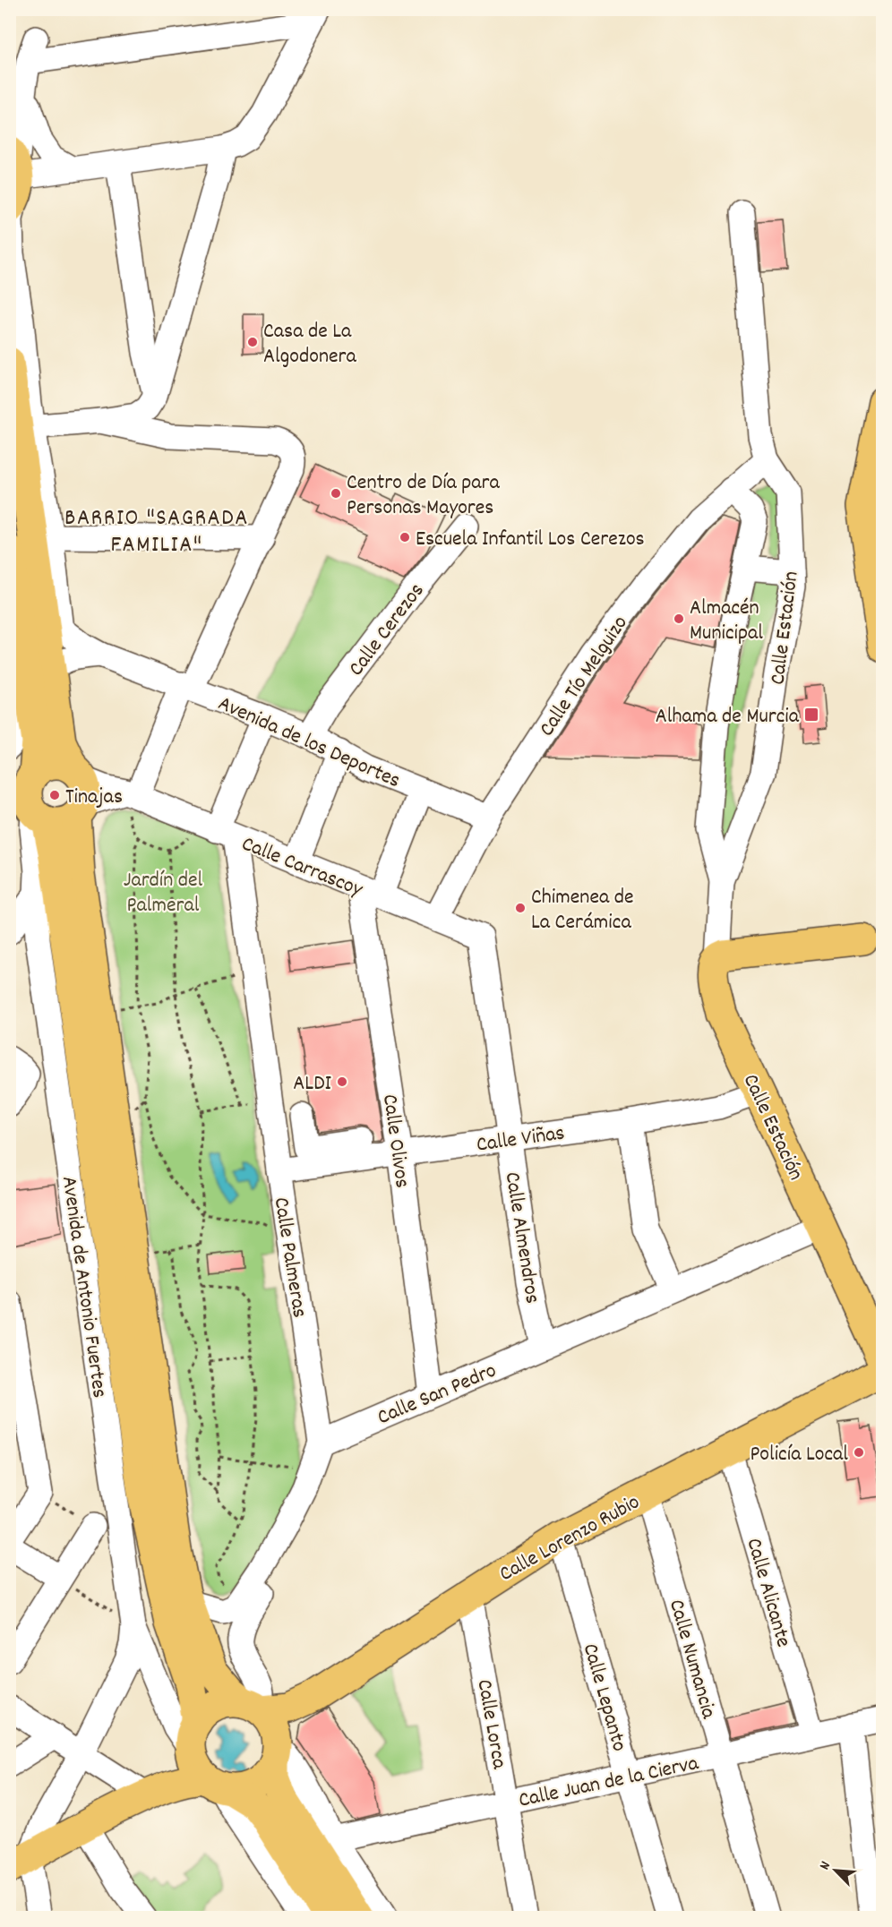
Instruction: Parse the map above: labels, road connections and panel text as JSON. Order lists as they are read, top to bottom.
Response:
{
  "streets": {
    "main road": ["Calle Estación", "Avenida de Antonio Fuertes", "Calle Lorenzo Rubio"],
    "street": [
      "Calle Cerezos",
      "Calle Tío Melguizo",
      "Avenida de los Deportes",
      "Calle Carrascoy",
      "Calle Viñas",
      "Calle Olivos",
      "Calle Almendros",
      "Calle Palmeras",
      "Calle San Pedro",
      "Calle Alicante",
      "Calle Numancia",
      "Calle Lepanto",
      "Calle Lorca",
      "Calle Juan de la Cierva"
    ]
  },
  "crossings": [
    ["Calle Estación", "Calle Tío Melguizo"],
    ["Calle Estación", "Calle Viñas"],
    ["Calle Estación", "Calle San Pedro"],
    ["Calle Cerezos", "Avenida de los Deportes"],
    ["Calle Tío Melguizo", "Avenida de los Deportes"],
    ["Calle Tío Melguizo", "Calle Carrascoy"],
    ["Calle Carrascoy", "Calle Olivos"],
    ["Calle Carrascoy", "Calle Almendros"],
    ["Calle Carrascoy", "Calle Palmeras"],
    ["Calle Viñas", "Calle Olivos"],
    ["Calle Viñas", "Calle Almendros"],
    ["Calle Viñas", "Calle Palmeras"],
    ["Calle Olivos", "Calle San Pedro"],
    ["Calle Almendros", "Calle San Pedro"],
    ["Calle Palmeras", "Calle San Pedro"],
    ["Avenida de Antonio Fuertes", "Calle Lorenzo Rubio"],
    ["Calle Lorenzo Rubio", "Calle Alicante"],
    ["Calle Lorenzo Rubio", "Calle Numancia"],
    ["Calle Lorenzo Rubio", "Calle Lepanto"],
    ["Calle Lorenzo Rubio", "Calle Lorca"],
    ["Calle Alicante", "Calle Juan de la Cierva"],
    ["Calle Numancia", "Calle Juan de la Cierva"],
    ["Calle Lepanto", "Calle Juan de la Cierva"],
    ["Calle Lorca", "Calle Juan de la Cierva"]
  ],
  "districts": ["BARRIO \"SAGRADA FAMILIA\""],
  "parks": ["Jardín del Palmeral"],
  "places": {
    "other": [
      "Casa de La Algodonera",
      "Centro de Día para Personas Mayores",
      "Escuela Infantil Los Cerezos",
      "Almacén Municipal",
      "Tinajas",
      "Chimenea de La Cerámica",
      "ALDI",
      "Policía Local"
    ],
    "transit": ["Alhama de Murcia"]
  },
  "north": "top left"
}
